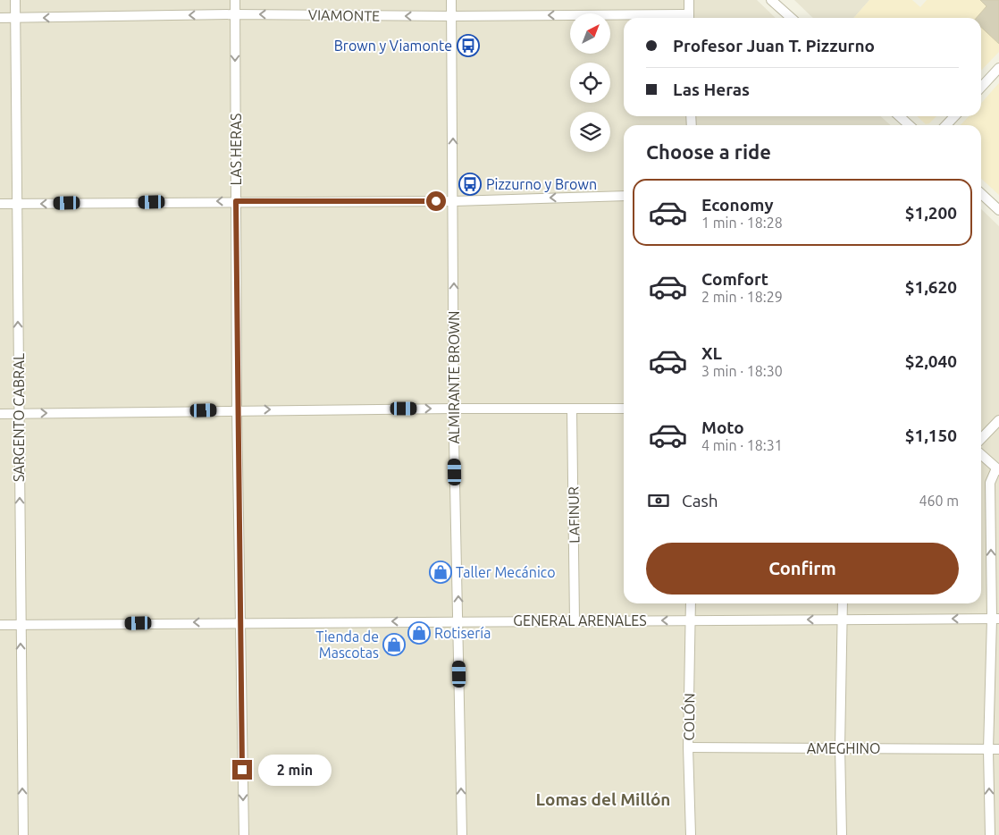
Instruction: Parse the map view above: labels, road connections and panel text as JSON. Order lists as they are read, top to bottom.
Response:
{
  "streets": {
    "street": [
      "VIAMONTE",
      "LAS HERAS",
      "ALMIRANTE BROWN",
      "SARGENTO CABRAL",
      "LAFINUR",
      "GENERAL ARENALES",
      "COLÓN",
      "AMEGHINO"
    ]
  },
  "crossings": [
    ["VIAMONTE", "LAS HERAS"],
    ["VIAMONTE", "ALMIRANTE BROWN"],
    ["VIAMONTE", "SARGENTO CABRAL"],
    ["LAS HERAS", "GENERAL ARENALES"],
    ["ALMIRANTE BROWN", "GENERAL ARENALES"],
    ["SARGENTO CABRAL", "GENERAL ARENALES"],
    ["LAFINUR", "GENERAL ARENALES"],
    ["GENERAL ARENALES", "COLÓN"],
    ["COLÓN", "AMEGHINO"]
  ],
  "one_way": [
    "VIAMONTE",
    "LAS HERAS",
    "ALMIRANTE BROWN",
    "SARGENTO CABRAL",
    "GENERAL ARENALES"
  ],
  "districts": ["Lomas del Millón"],
  "places": {
    "bus stop": ["Brown y Viamonte", "Pizzurno y Brown"],
    "shop": ["Taller Mecánico", "Rotisería", "Tienda de Mascotas"]
  },
  "north": "top right",
  "page": {
    "banner": ["Profesor Juan T. Pizzurno", "Las Heras"],
    "heading": "Choose a ride",
    "list": [
      {
        "name": "Economy",
        "note": "1 min · 18:28",
        "value": "$1,200"
      },
      {
        "name": "Comfort",
        "note": "2 min · 18:29",
        "value": "$1,620"
      },
      {
        "name": "XL",
        "note": "3 min · 18:30",
        "value": "$2,040"
      },
      {
        "name": "Moto",
        "note": "4 min · 18:31",
        "value": "$1,150"
      }
    ],
    "pay": ["Cash", "460 m"],
    "buttons": "Confirm",
    "bubble": "2 min"
  }
}
